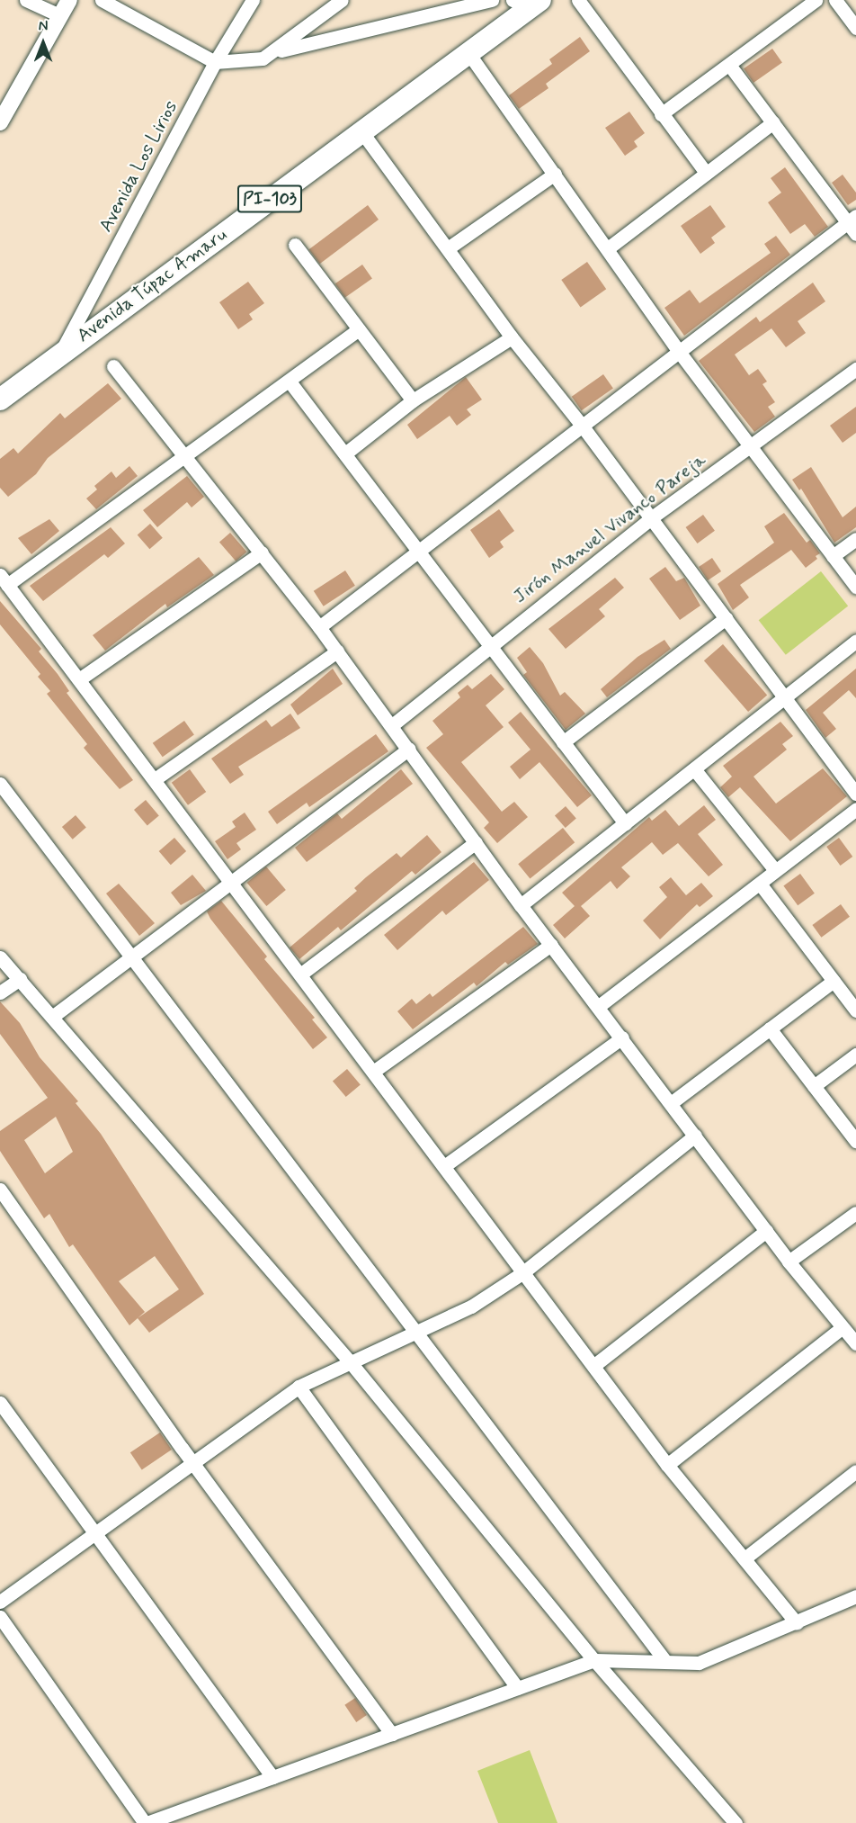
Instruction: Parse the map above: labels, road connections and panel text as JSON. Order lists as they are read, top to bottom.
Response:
{
  "streets": {
    "main road": ["PI-103", "Avenida Túpac Amaru"],
    "street": ["Avenida Los Lirios", "Jirón Manuel Vivanco Pareja"]
  },
  "crossings": [
    ["Avenida Los Lirios", "Avenida Túpac Amaru"]
  ],
  "north": "top"
}
